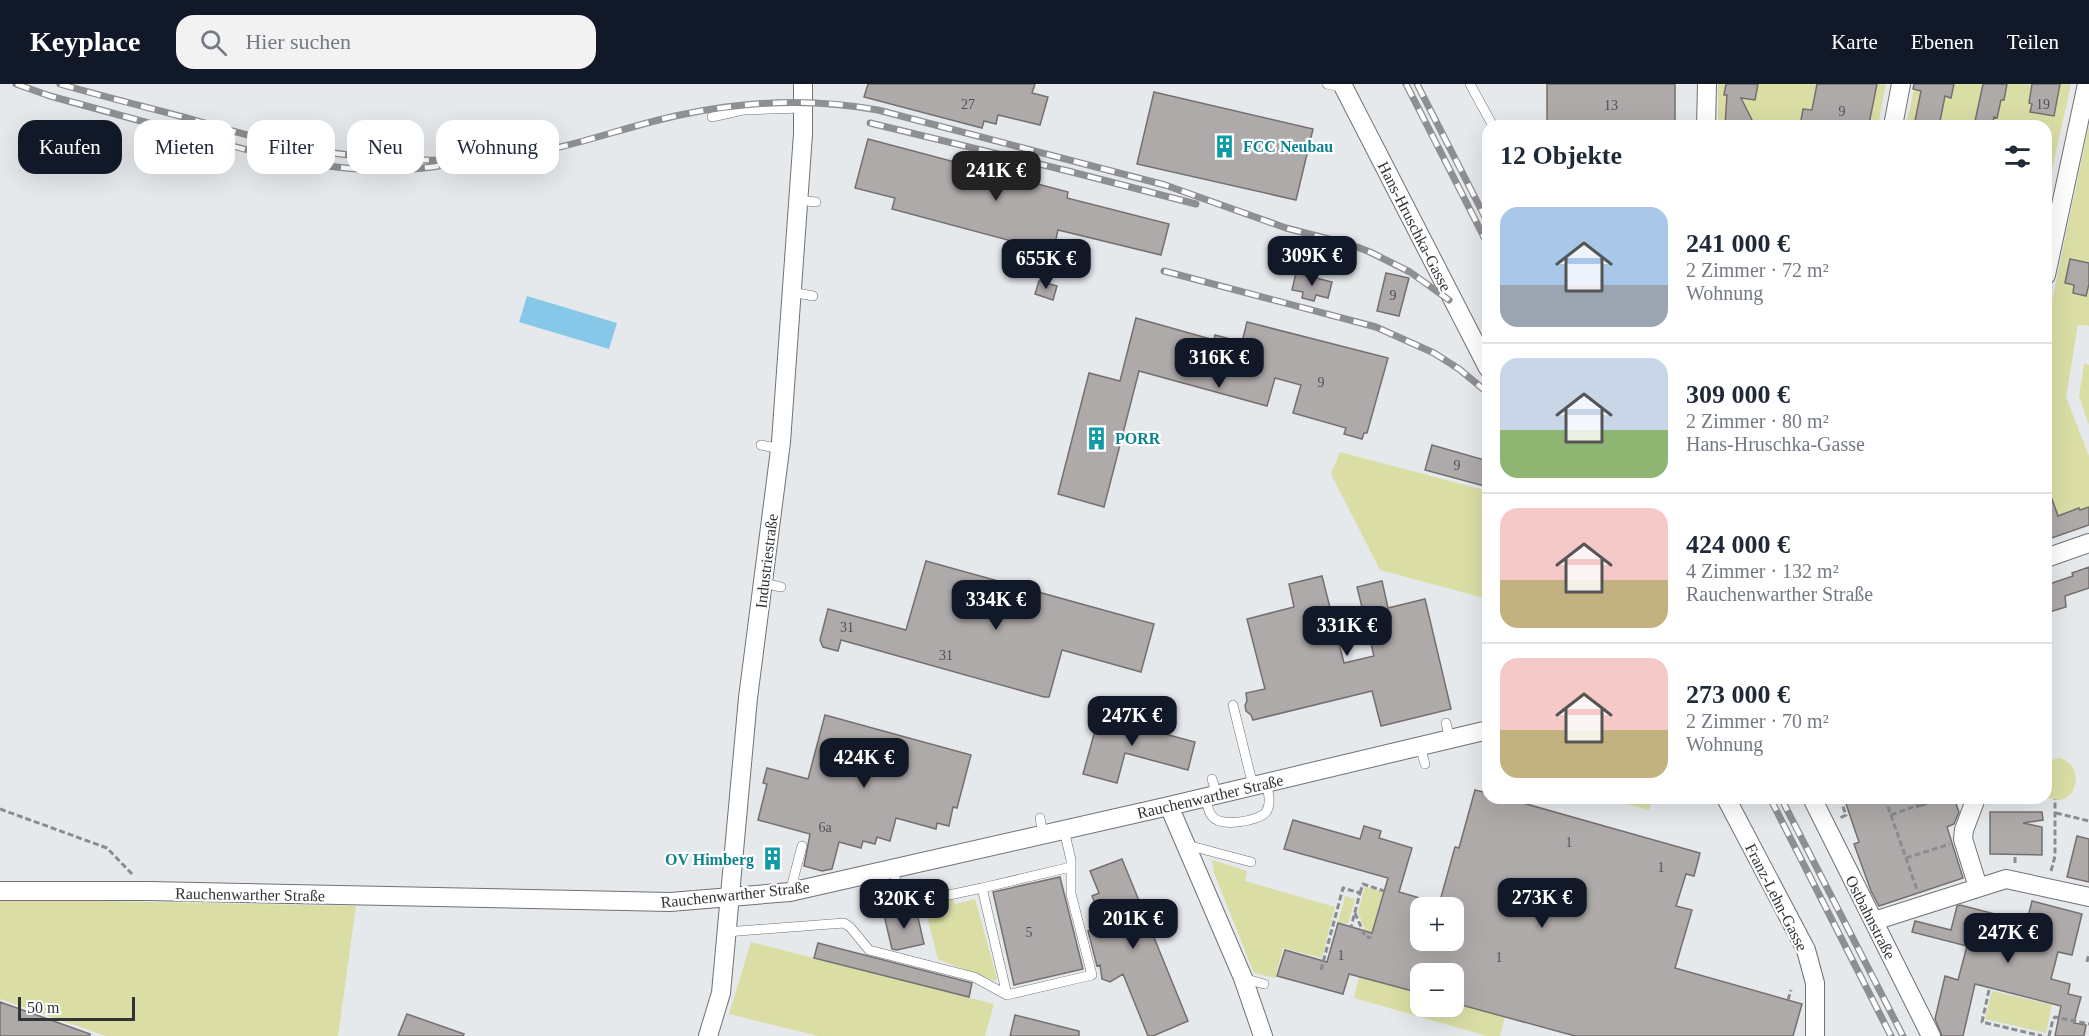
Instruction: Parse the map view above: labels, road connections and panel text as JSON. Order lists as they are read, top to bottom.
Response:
{
  "streets": {
    "street": [
      "Hans-Hruschka-Gasse",
      "Industriestraße",
      "Rauchenwarther Straße",
      "Franz-Lehn-Gasse",
      "Ostbahnstraße"
    ]
  },
  "crossings": [
    ["Industriestraße", "Rauchenwarther Straße"]
  ],
  "places": {
    "building": ["FCC Neubau", "PORR", "OV Himberg"]
  },
  "house_numbers": [
    "27",
    "19",
    "13",
    "9",
    "9",
    "9",
    "9",
    "31",
    "31",
    "6a",
    "1",
    "1",
    "5",
    "1",
    "1"
  ],
  "scale_bar": "50 m",
  "page": {
    "header": "Keyplace",
    "search": "Hier suchen",
    "nav": ["Karte", "Ebenen", "Teilen"],
    "chip": [
      "Kaufen",
      "Mieten",
      "Filter",
      "Neu",
      "Wohnung"
    ],
    "heading": "12 Objekte",
    "price": [
      "241K €",
      "309K €",
      "655K €",
      "316K €",
      "334K €",
      "331K €",
      "247K €",
      "424K €",
      "273K €",
      "320K €",
      "201K €",
      "247K €"
    ],
    "list": [
      {
        "name": "241 000 €",
        "note": "2 Zimmer · 72 m² · Wohnung"
      },
      {
        "name": "309 000 €",
        "note": "2 Zimmer · 80 m² · Hans-Hruschka-Gasse"
      },
      {
        "name": "424 000 €",
        "note": "4 Zimmer · 132 m² · Rauchenwarther Straße"
      },
      {
        "name": "273 000 €",
        "note": "2 Zimmer · 70 m² · Wohnung"
      }
    ],
    "map_buttons": ["+", "−"],
    "scale": "50 m"
  }
}
